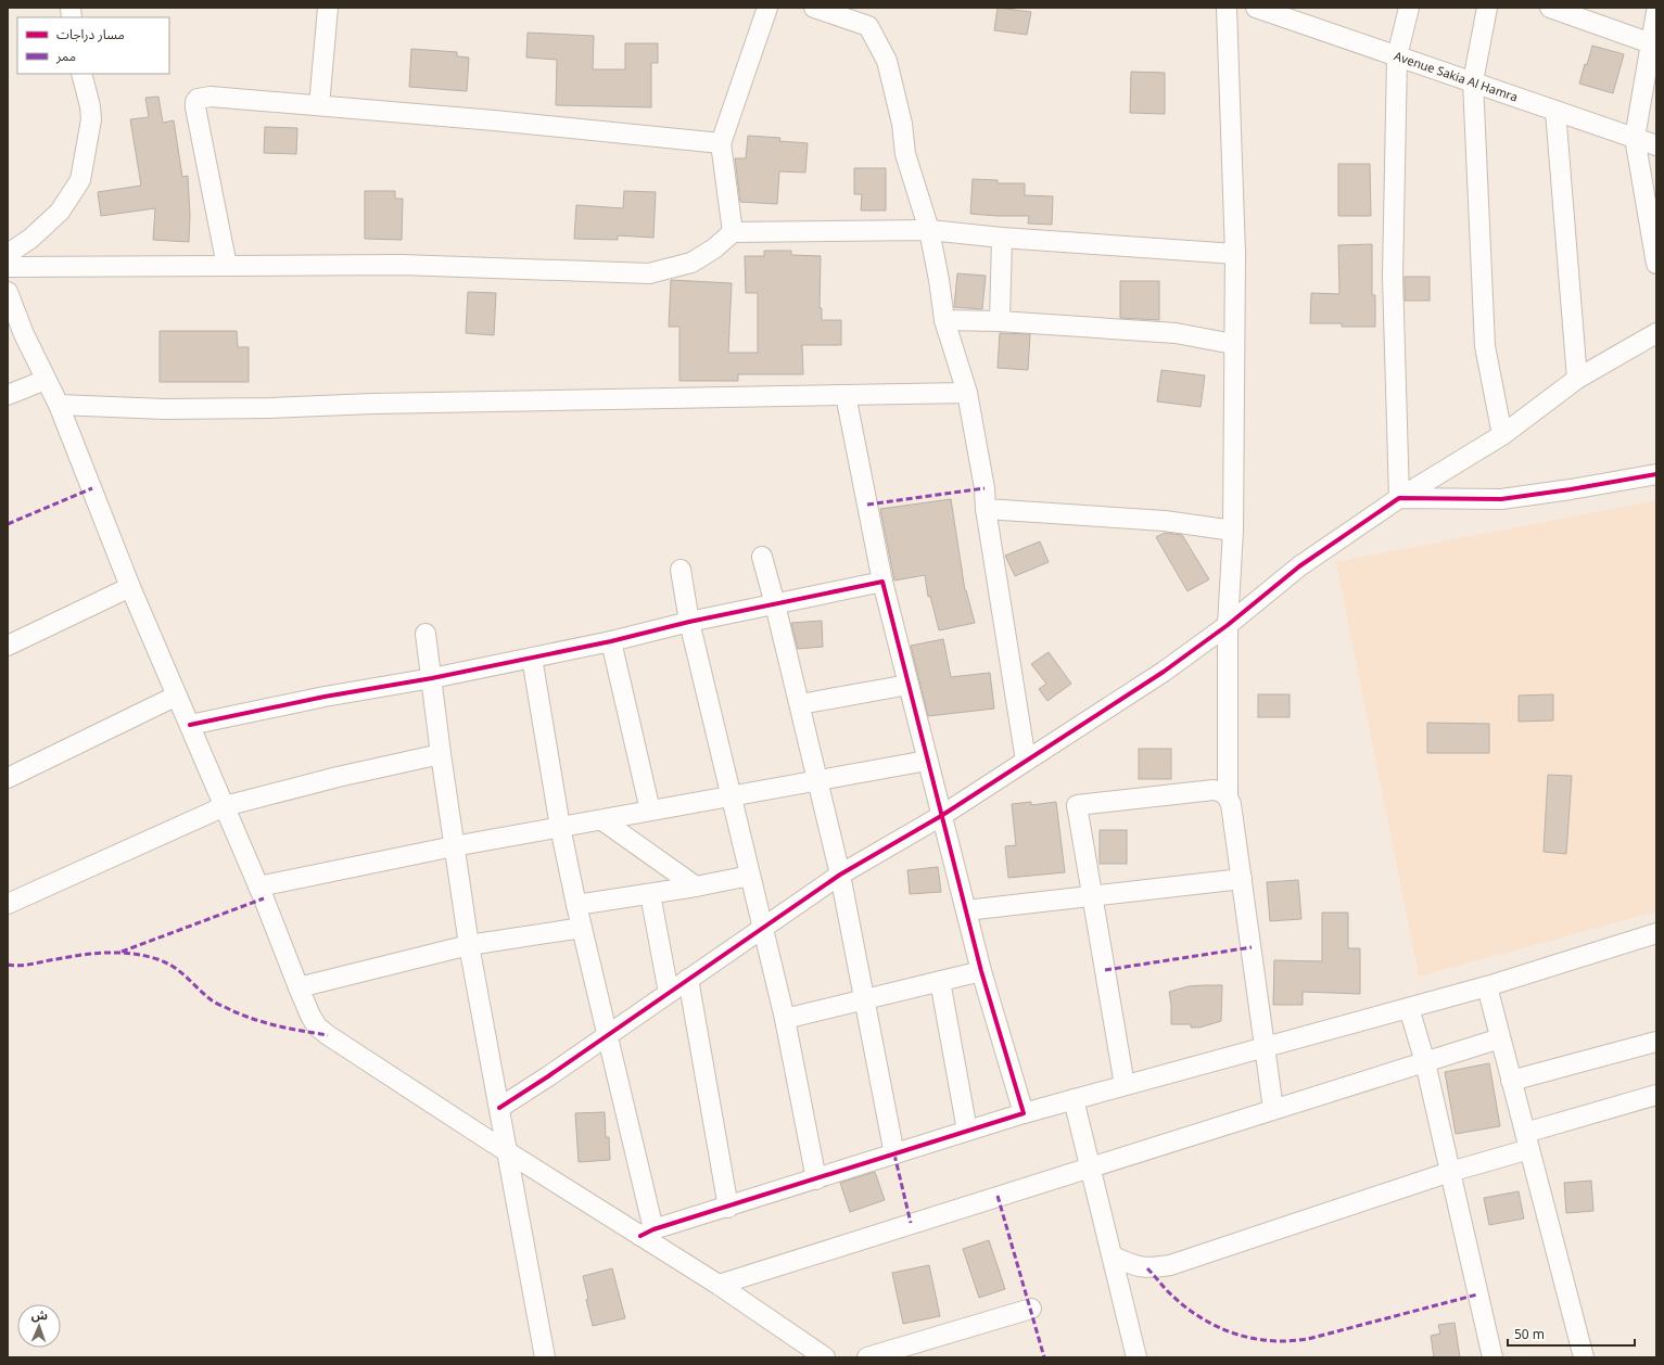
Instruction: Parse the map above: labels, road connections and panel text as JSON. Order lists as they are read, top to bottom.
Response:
{
  "streets": {
    "street": ["Avenue Sakia Al Hamra"]
  },
  "legend": ["مسار دراجات", "ممر"],
  "scale_bar": "50 m",
  "north": "top"
}
